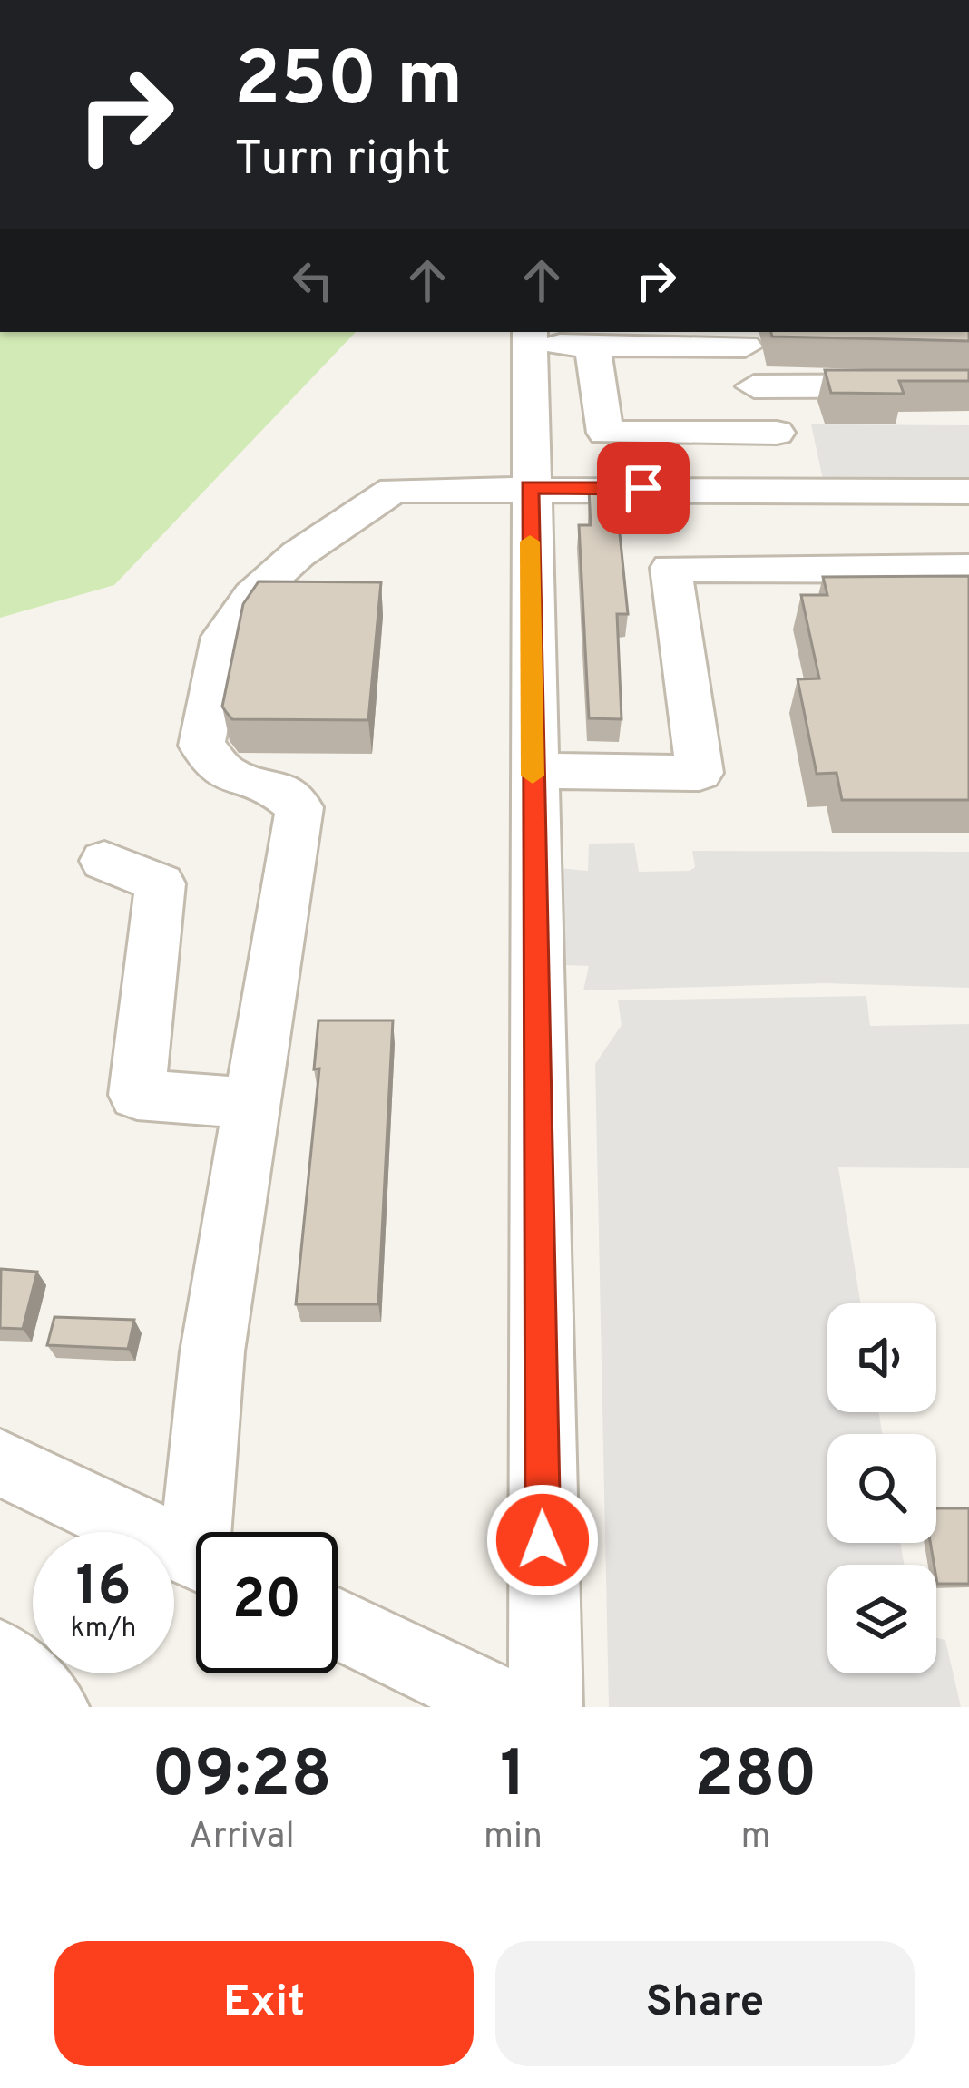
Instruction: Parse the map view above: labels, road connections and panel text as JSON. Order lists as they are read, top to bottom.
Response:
{
  "page": {
    "turn": ["250 m", "Turn right"],
    "speed": "16 km/h",
    "limit": "20",
    "eta": [
      "09:28",
      "Arrival",
      "1",
      "min",
      "280",
      "m"
    ],
    "buttons": ["Exit", "Share"]
  }
}
